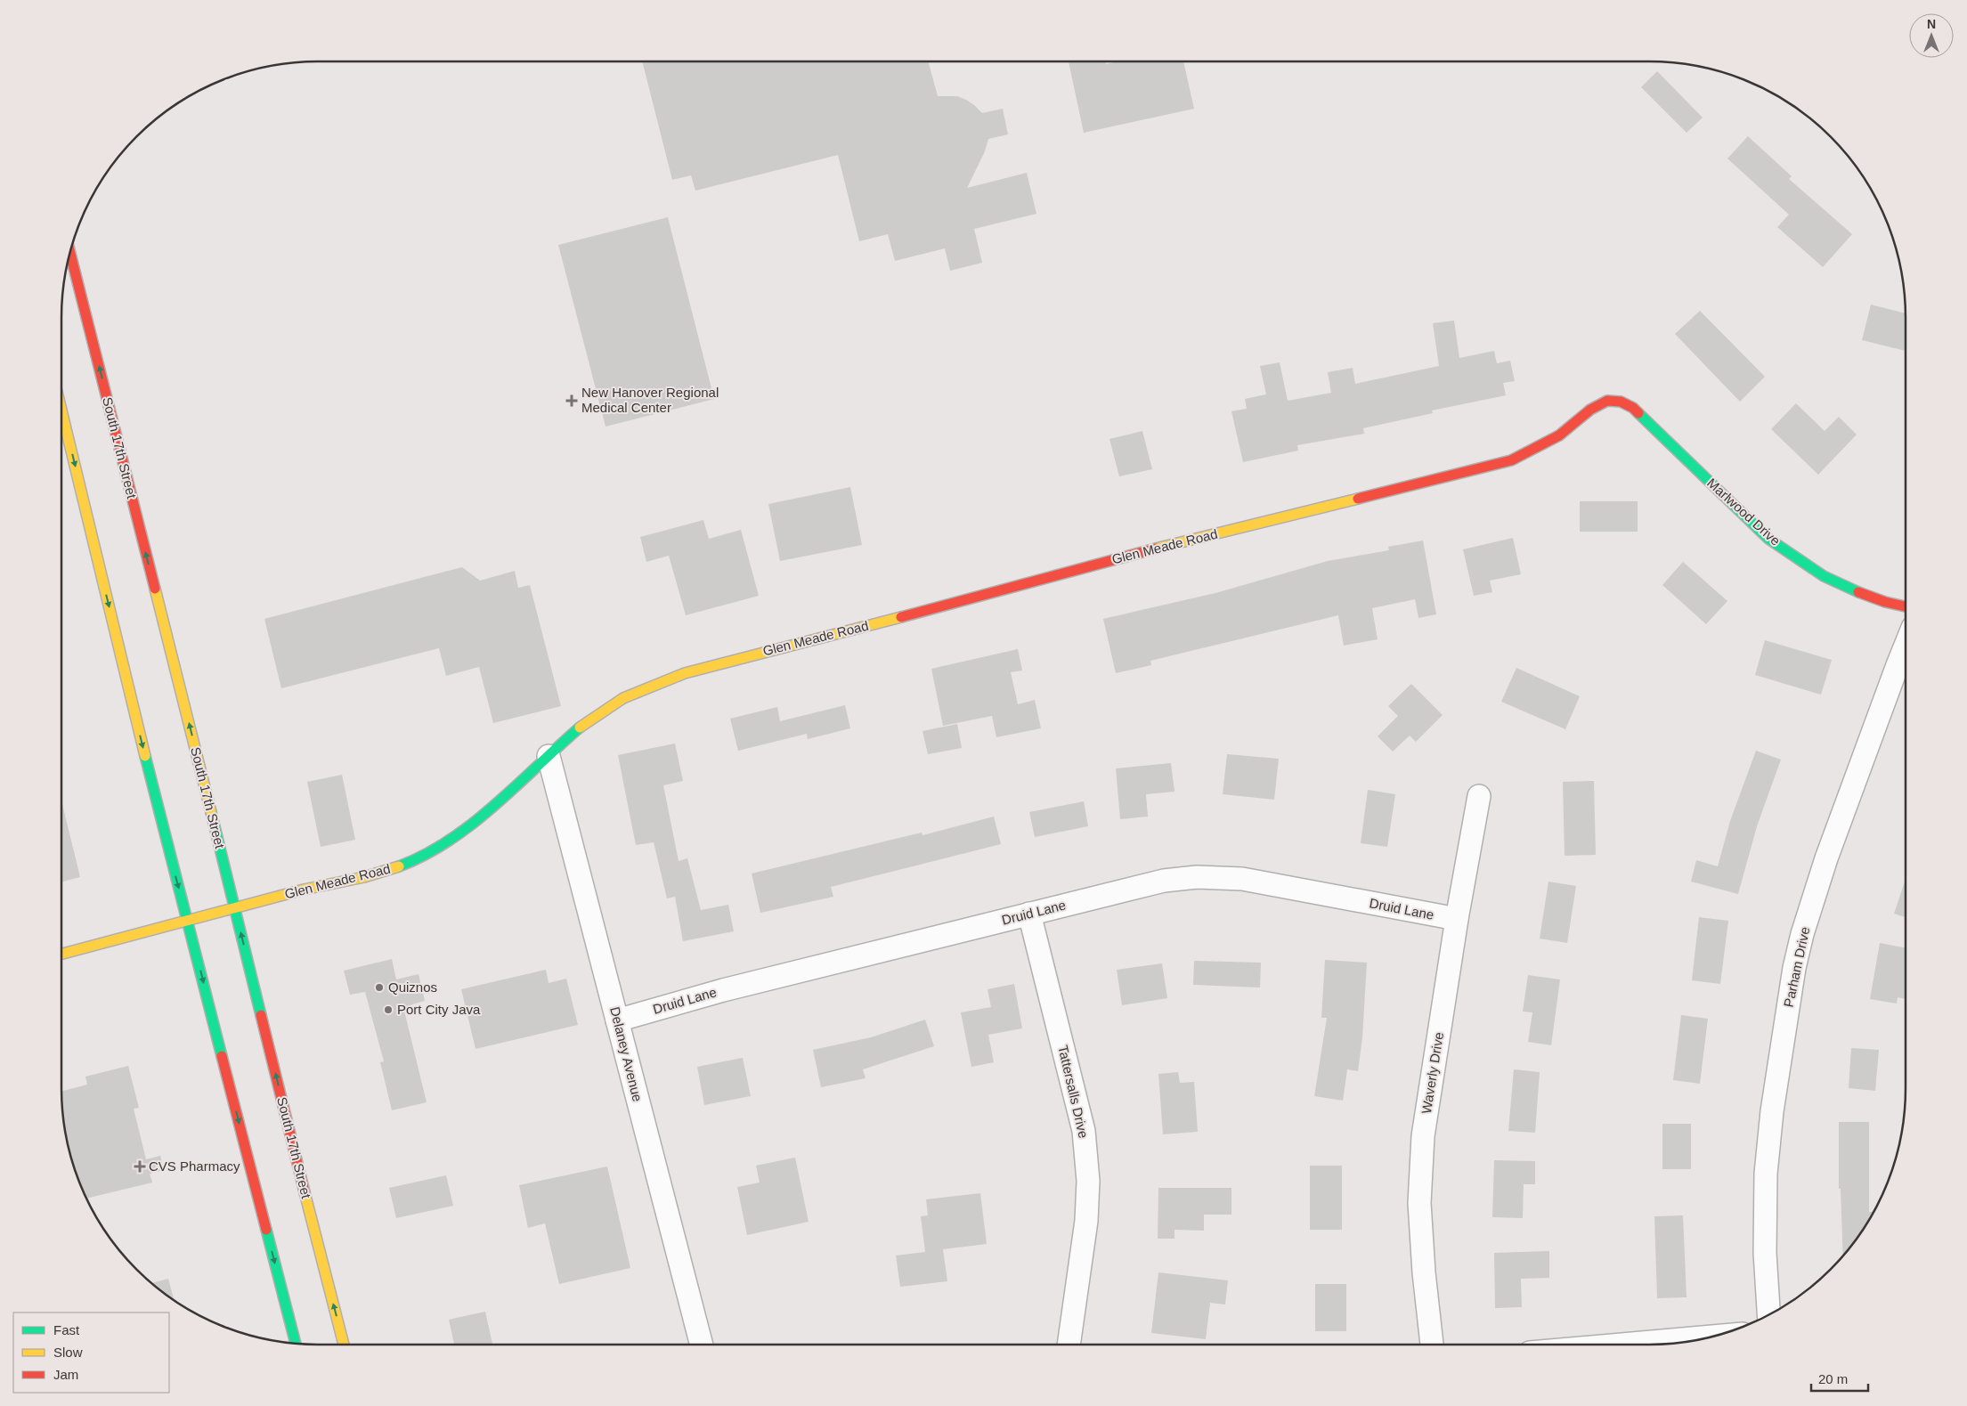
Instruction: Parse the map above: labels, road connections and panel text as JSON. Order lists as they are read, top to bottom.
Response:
{
  "streets": {
    "main road": ["South 17th Street", "Marlwood Drive", "Glen Meade Road"],
    "street": [
      "Druid Lane",
      "Parham Drive",
      "Delaney Avenue",
      "Waverly Drive",
      "Tattersalls Drive"
    ]
  },
  "crossings": [
    ["South 17th Street", "Glen Meade Road"],
    ["Marlwood Drive", "Glen Meade Road"],
    ["Glen Meade Road", "Delaney Avenue"],
    ["Druid Lane", "Delaney Avenue"],
    ["Druid Lane", "Waverly Drive"],
    ["Druid Lane", "Tattersalls Drive"]
  ],
  "places": {
    "health": ["New Hanover Regional Medical Center", "CVS Pharmacy"],
    "other": ["Quiznos", "Port City Java"]
  },
  "legend": ["Fast", "Slow", "Jam"],
  "scale_bar": "20 m",
  "north": "top"
}
